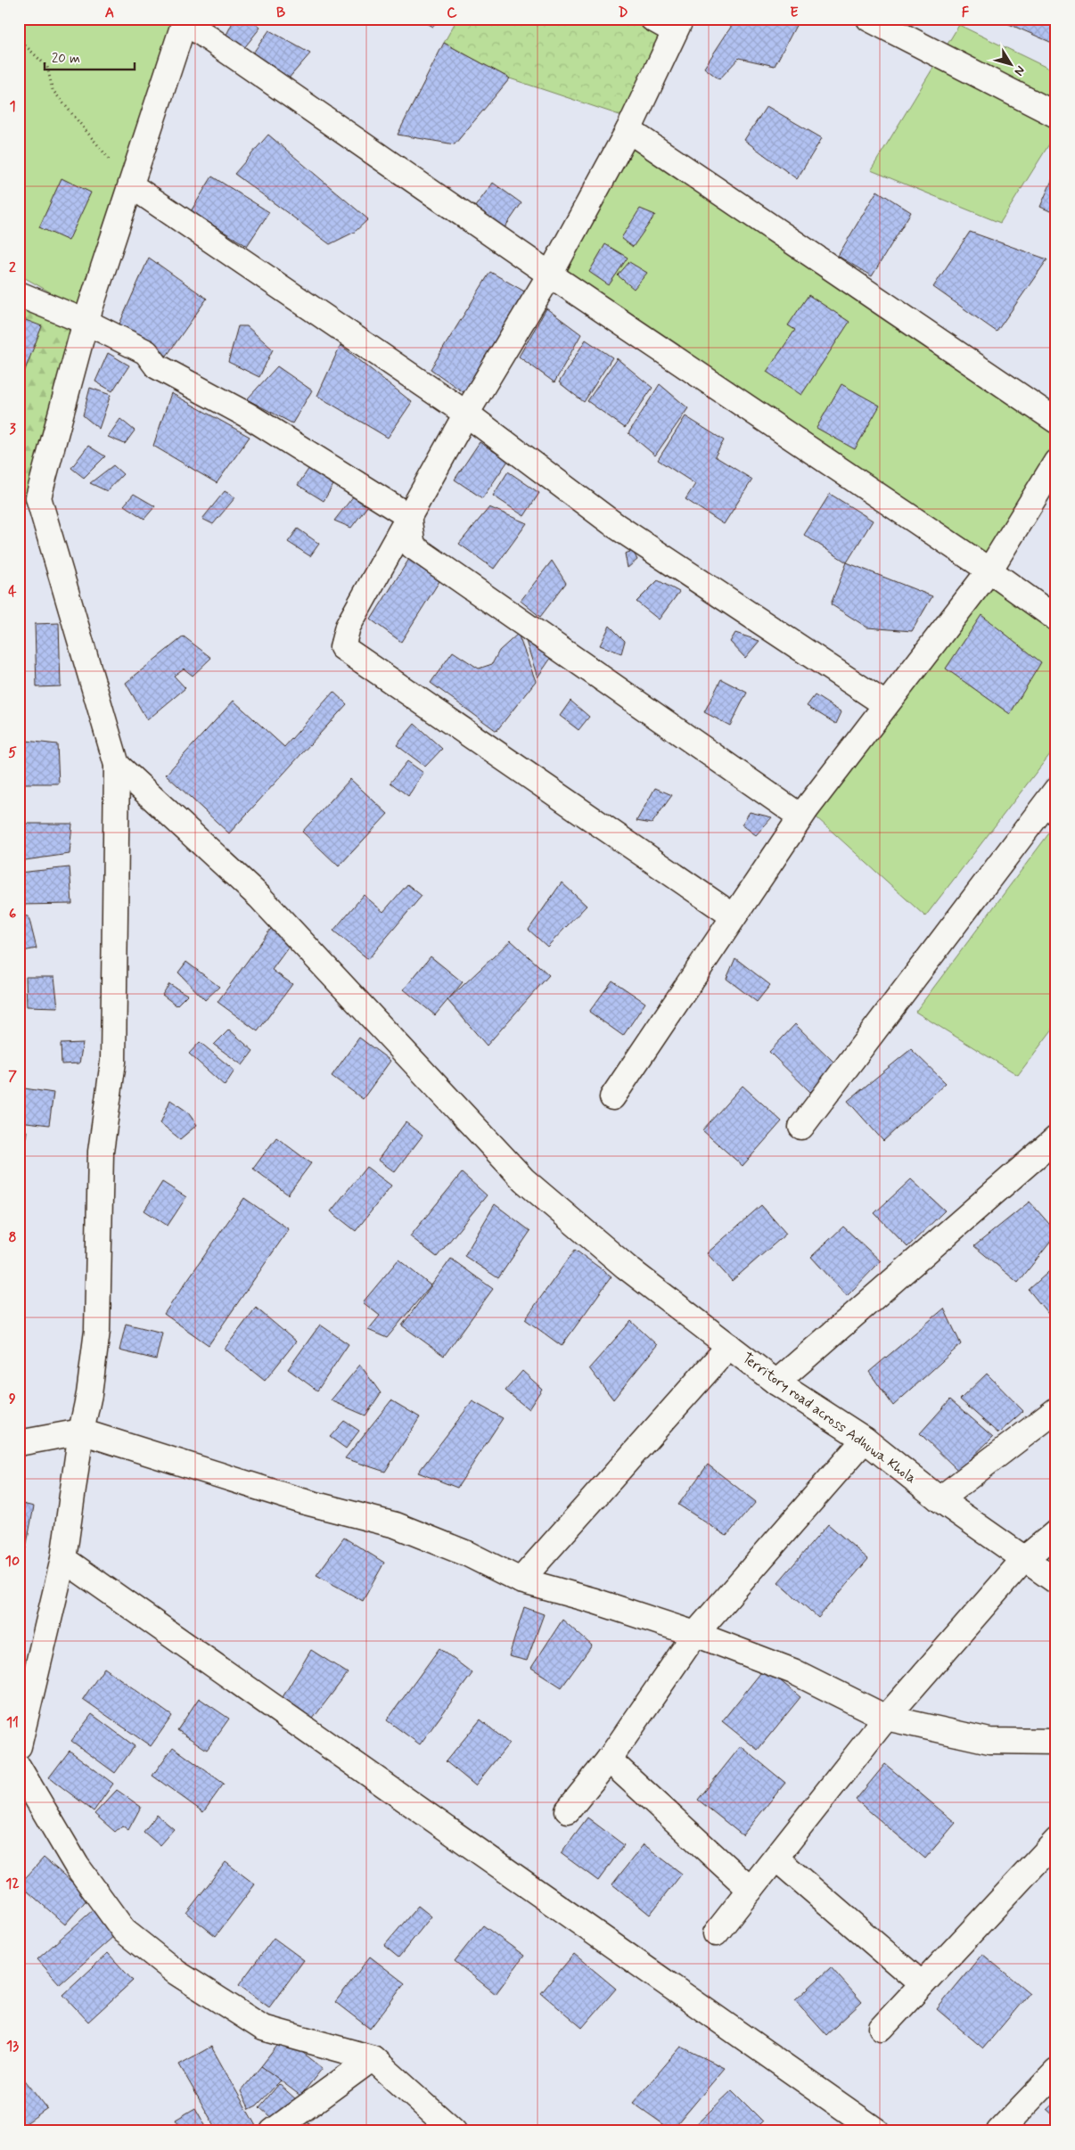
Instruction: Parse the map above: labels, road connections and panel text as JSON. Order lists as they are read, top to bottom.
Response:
{
  "streets": {
    "street": ["Territory road across Adhuwa Khola"]
  },
  "scale_bar": "20 m",
  "north": "bottom right",
  "grid": {
    "columns": [
      "A",
      "B",
      "C",
      "D",
      "E",
      "F"
    ],
    "rows": [
      "1",
      "2",
      "3",
      "4",
      "5",
      "6",
      "7",
      "8",
      "9",
      "10",
      "11",
      "12",
      "13"
    ]
  }
}
